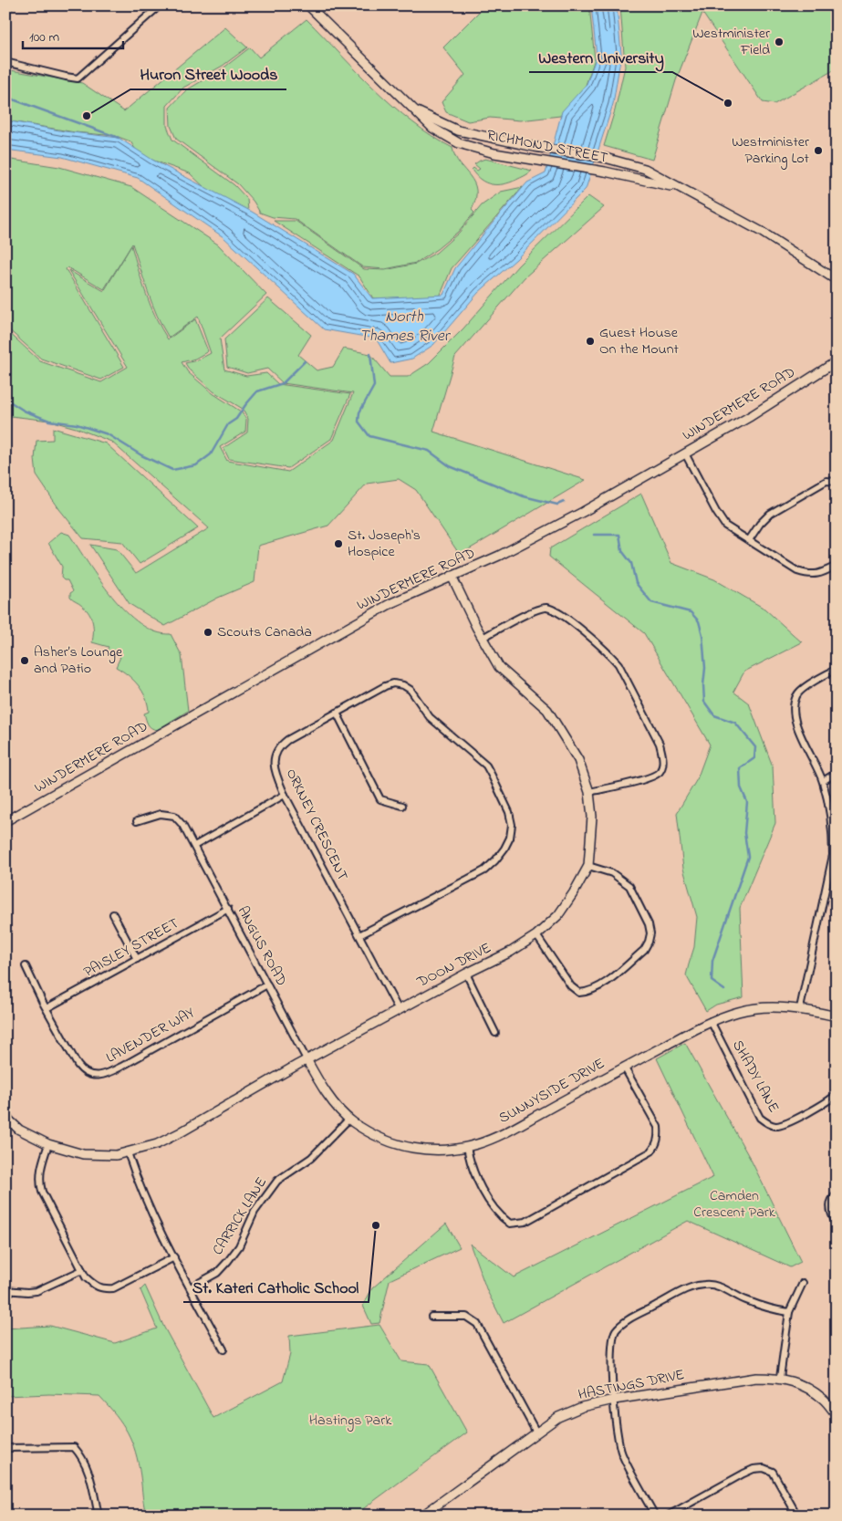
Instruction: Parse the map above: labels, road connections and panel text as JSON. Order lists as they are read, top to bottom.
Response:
{
  "streets": {
    "street": [
      "RICHMOND STREET",
      "WINDERMERE ROAD",
      "ORKNEY CRESCENT",
      "ANGUS ROAD",
      "PAISLEY STREET",
      "DOON DRIVE",
      "LAVENDER WAY",
      "SHADY LANE",
      "SUNNYSIDE DRIVE",
      "CARRICK LANE",
      "HASTINGS DRIVE"
    ]
  },
  "crossings": [
    ["WINDERMERE ROAD", "DOON DRIVE"],
    ["ORKNEY CRESCENT", "DOON DRIVE"],
    ["ANGUS ROAD", "PAISLEY STREET"],
    ["ANGUS ROAD", "DOON DRIVE"],
    ["ANGUS ROAD", "LAVENDER WAY"],
    ["ANGUS ROAD", "SUNNYSIDE DRIVE"],
    ["PAISLEY STREET", "LAVENDER WAY"],
    ["DOON DRIVE", "SUNNYSIDE DRIVE"],
    ["SHADY LANE", "SUNNYSIDE DRIVE"],
    ["SUNNYSIDE DRIVE", "CARRICK LANE"]
  ],
  "water": ["North Thames River"],
  "parks": ["Camden Crescent Park", "Hastings Park"],
  "places": [
    "Westminister Field",
    "Western University",
    "Huron Street Woods",
    "Westminister Parking Lot",
    "Guest House On the Mount",
    "St. Joseph's Hospice",
    "Scouts Canada",
    "Asher’s Lounge and Patio",
    "St. Kateri Catholic School"
  ],
  "scale_bar": "100 m"
}
